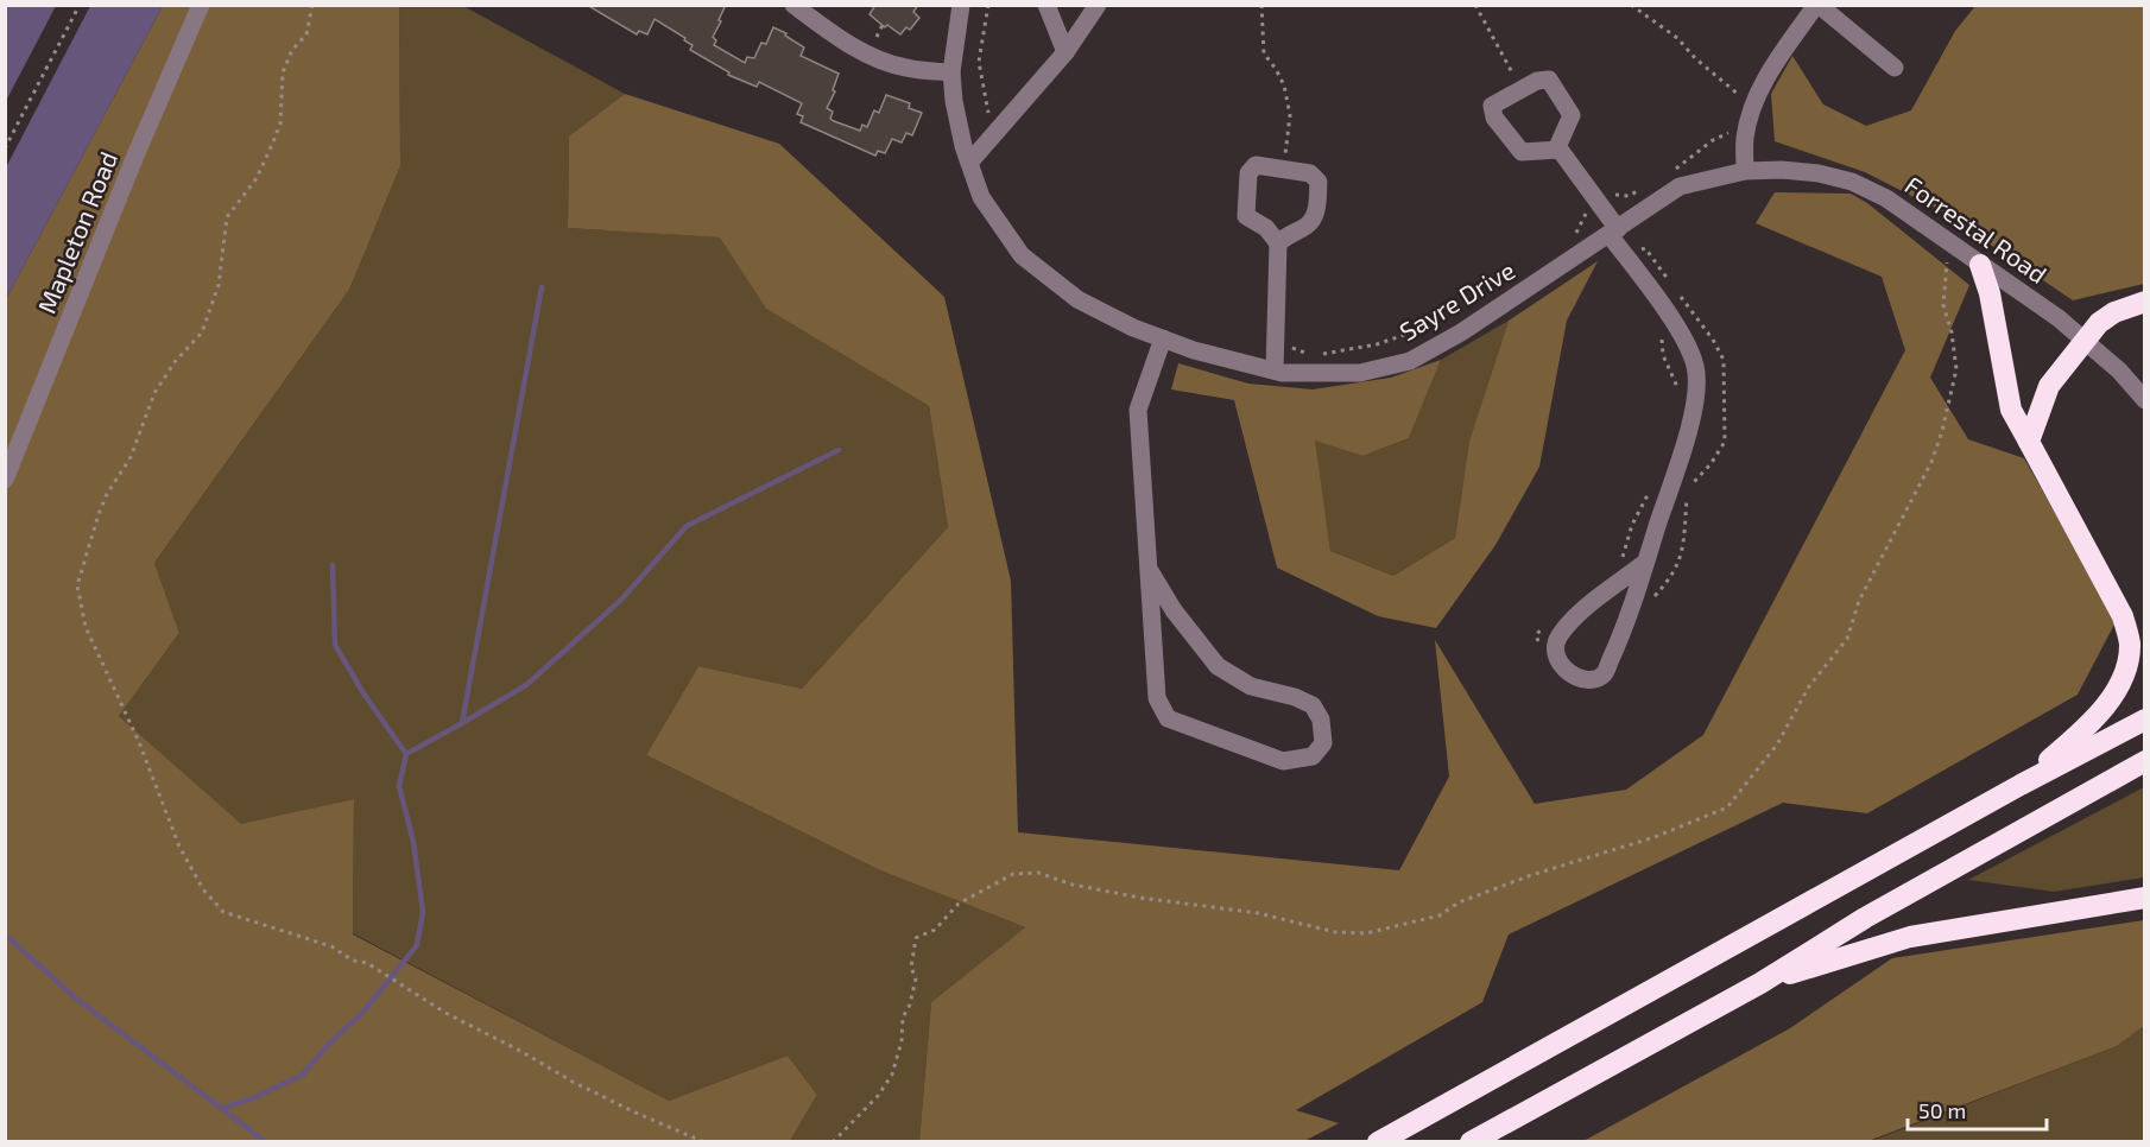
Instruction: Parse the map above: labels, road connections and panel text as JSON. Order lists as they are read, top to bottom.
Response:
{
  "streets": {
    "street": ["Forrestal Road", "Mapleton Road", "Sayre Drive"]
  },
  "crossings": [
    ["Forrestal Road", "Sayre Drive"]
  ],
  "scale_bar": "50 m"
}
